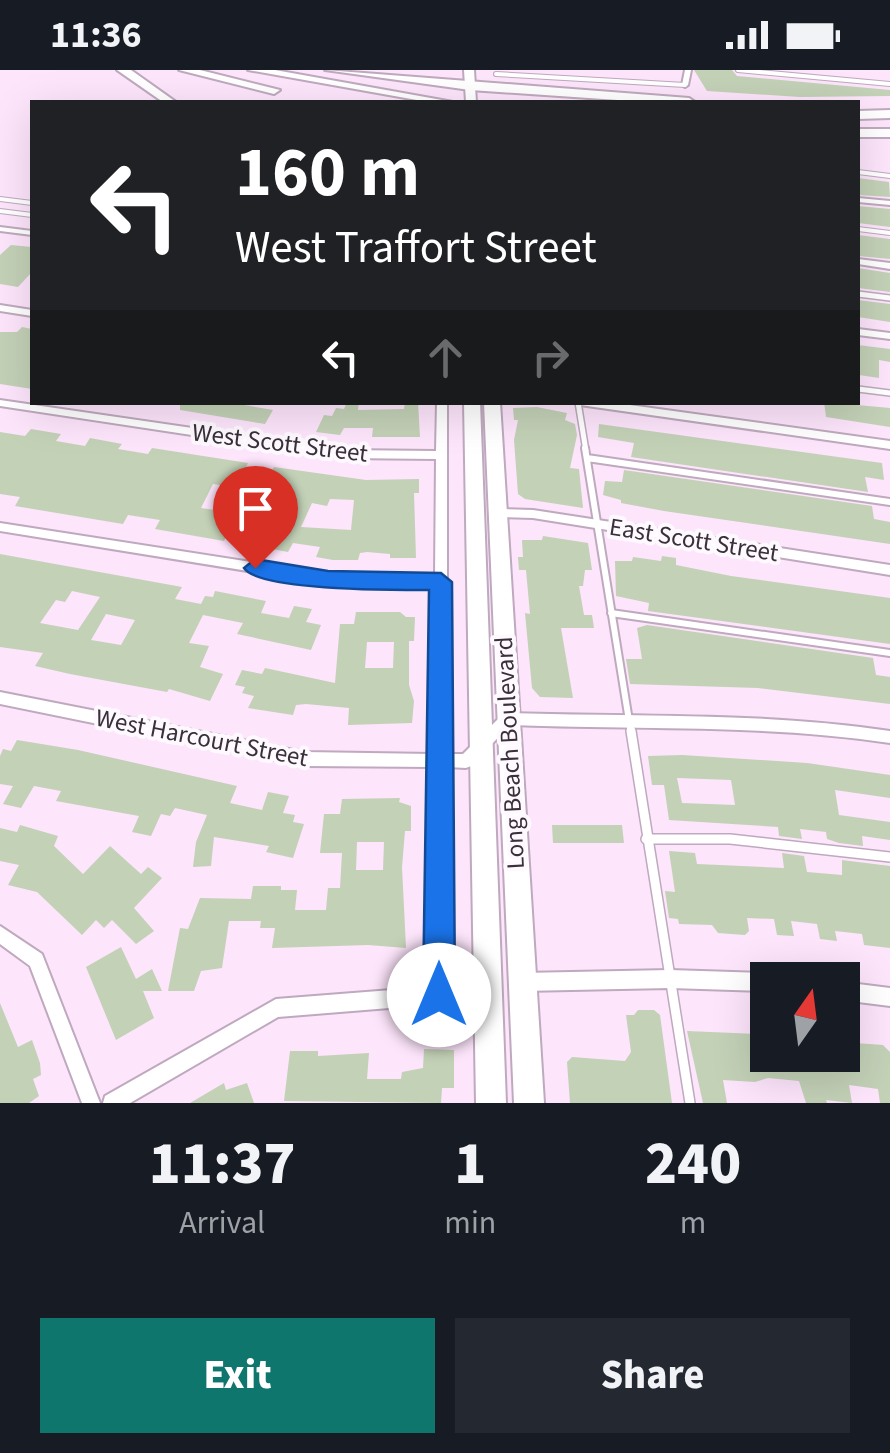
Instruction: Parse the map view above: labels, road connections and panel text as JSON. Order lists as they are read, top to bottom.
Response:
{
  "streets": {
    "main road": ["Long Beach Boulevard"],
    "street": ["West Scott Street", "East Scott Street", "West Harcourt Street"]
  },
  "crossings": [
    ["East Scott Street", "Long Beach Boulevard"],
    ["West Harcourt Street", "Long Beach Boulevard"]
  ],
  "north": "top",
  "page": {
    "status": "11:36",
    "turn": ["160 m", "West Traffort Street"],
    "eta": [
      "11:37",
      "Arrival",
      "1",
      "min",
      "240",
      "m"
    ],
    "buttons": ["Exit", "Share"]
  }
}
